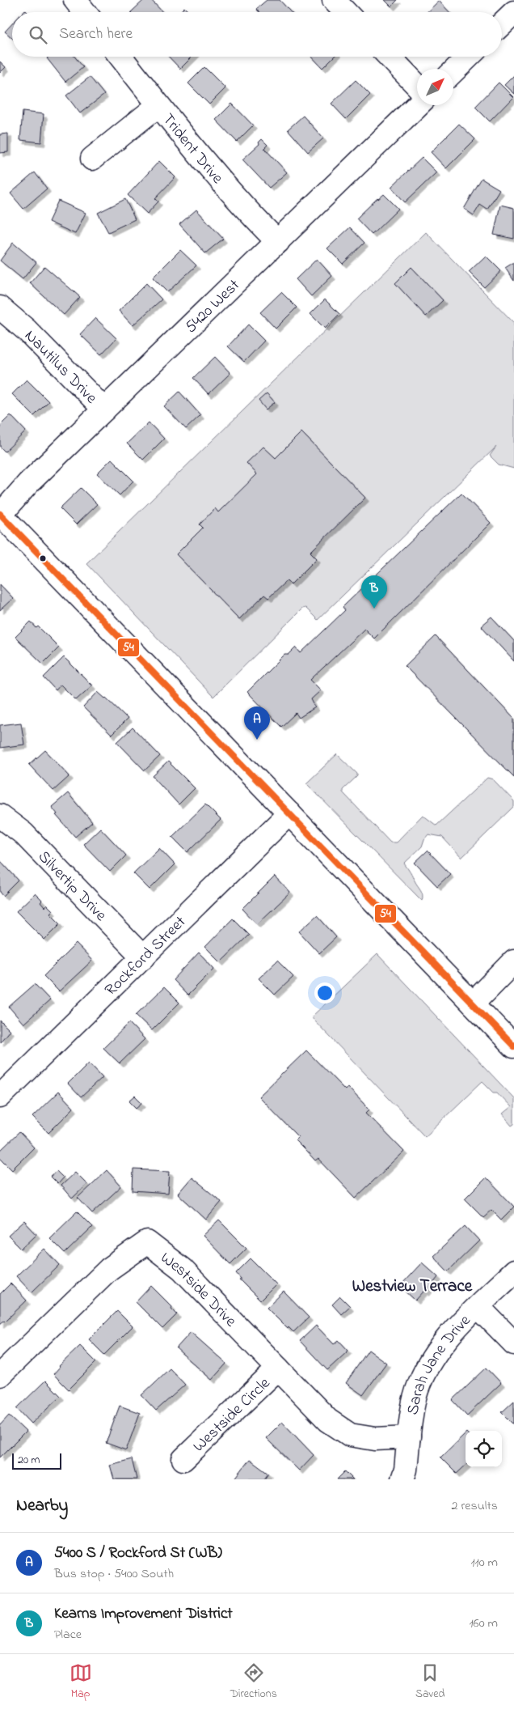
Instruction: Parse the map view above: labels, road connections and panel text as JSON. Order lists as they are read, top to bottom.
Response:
{
  "streets": {
    "street": [
      "Trident Drive",
      "5420 West",
      "Nautilus Drive",
      "Silvertip Drive",
      "Rockford Street",
      "Westside Drive",
      "Sarah Jane Drive",
      "Westside Circle"
    ]
  },
  "crossings": [
    ["Trident Drive", "5420 West"],
    ["5420 West", "Nautilus Drive"],
    ["Silvertip Drive", "Rockford Street"],
    ["Westside Drive", "Sarah Jane Drive"],
    ["Westside Drive", "Westside Circle"]
  ],
  "districts": ["Westview Terrace"],
  "lines": ["transit line 54"],
  "scale_bar": "20 m",
  "north": "top right",
  "page": {
    "search": "Search here",
    "pins": ["B", "A"],
    "scale": "20 m",
    "heading": ["Nearby", "2 results"],
    "list": [
      {
        "mark": "A",
        "name": "5400 S / Rockford St (WB)",
        "note": "Bus stop · 5400 South",
        "value": "110 m"
      },
      {
        "mark": "B",
        "name": "Kearns Improvement District",
        "note": "Place",
        "value": "160 m"
      }
    ],
    "nav": ["Map", "Directions", "Saved"]
  }
}
